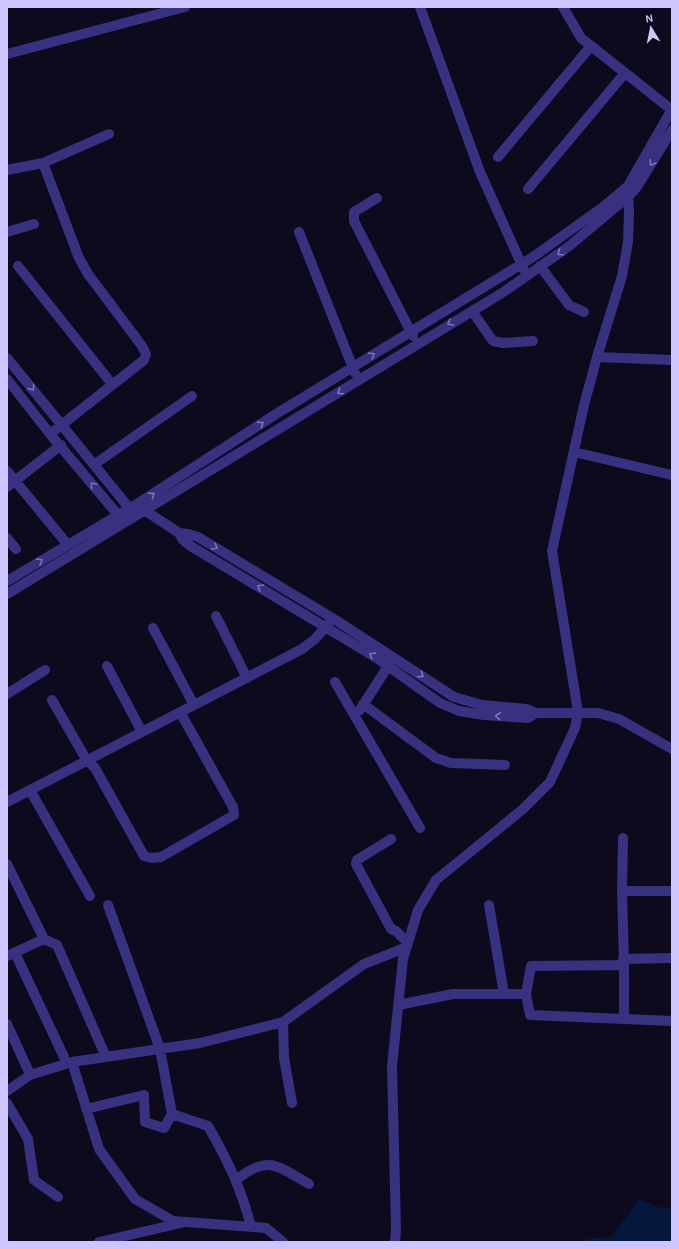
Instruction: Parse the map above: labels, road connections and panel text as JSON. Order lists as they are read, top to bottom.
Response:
{
  "north": "top"
}
